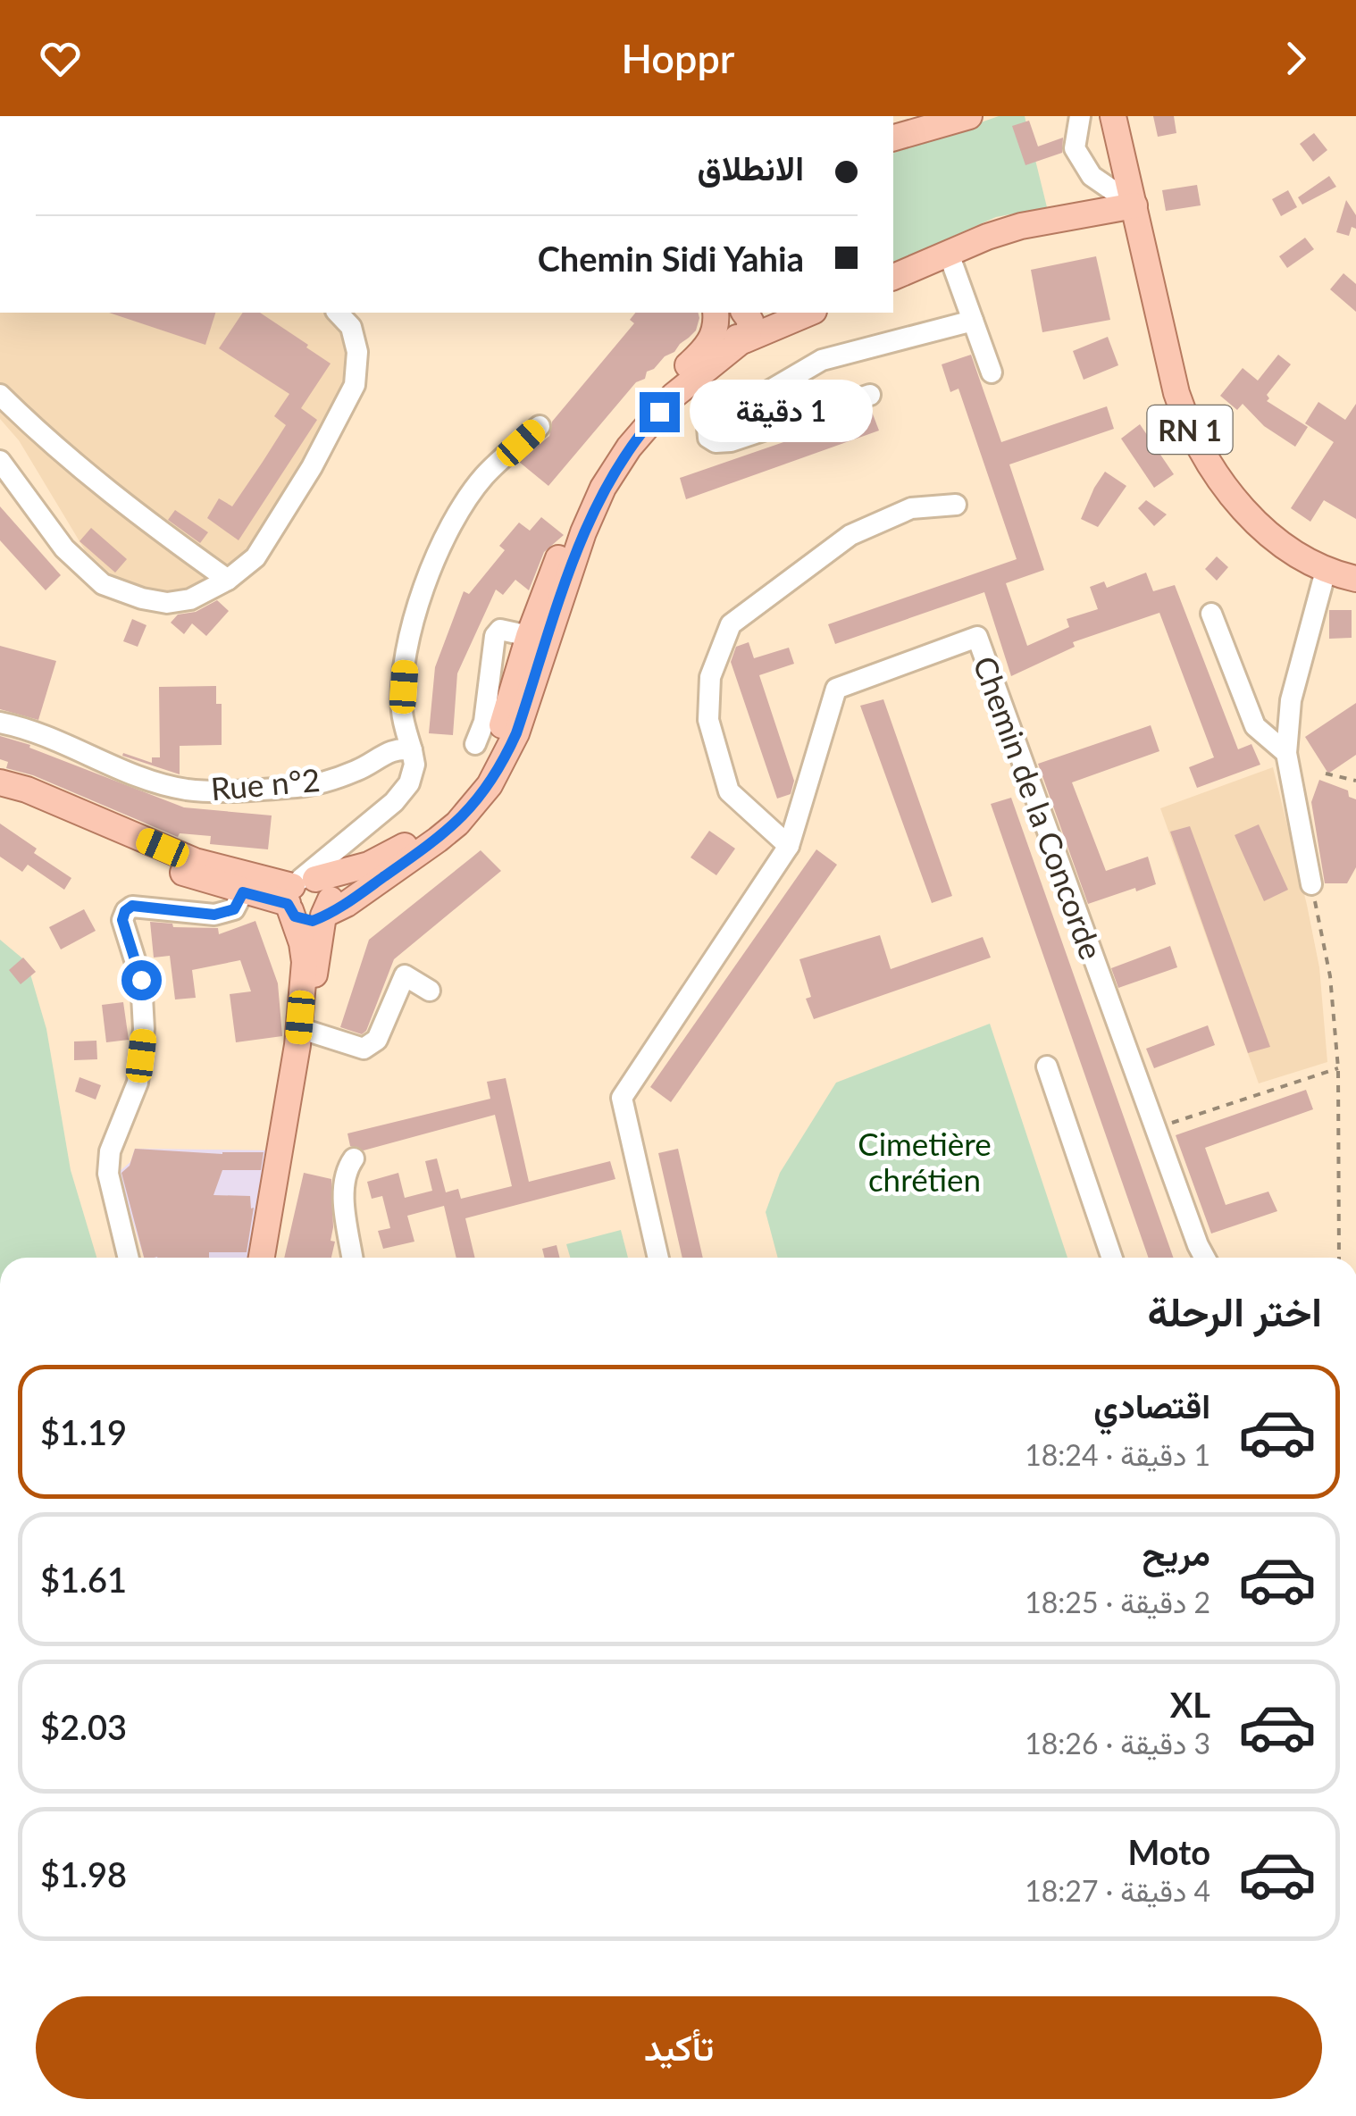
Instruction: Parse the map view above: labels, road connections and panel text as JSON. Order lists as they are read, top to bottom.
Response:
{
  "streets": {
    "main road": ["RN 1"],
    "street": ["Rue n°2", "Chemin de la Concorde"]
  },
  "parks": ["Cimetière chrétien"],
  "page": {
    "header": "Hoppr",
    "banner": ["الانطلاق", "Chemin Sidi Yahia"],
    "bubble": "1 دقيقة",
    "heading": "اختر الرحلة",
    "list": [
      {
        "name": "اقتصادي",
        "note": "1 دقيقة · 18:24",
        "value": "$1.19"
      },
      {
        "name": "مريح",
        "note": "2 دقيقة · 18:25",
        "value": "$1.61"
      },
      {
        "name": "XL",
        "note": "3 دقيقة · 18:26",
        "value": "$2.03"
      },
      {
        "name": "Moto",
        "note": "4 دقيقة · 18:27",
        "value": "$1.98"
      }
    ],
    "buttons": "تأكيد"
  }
}
